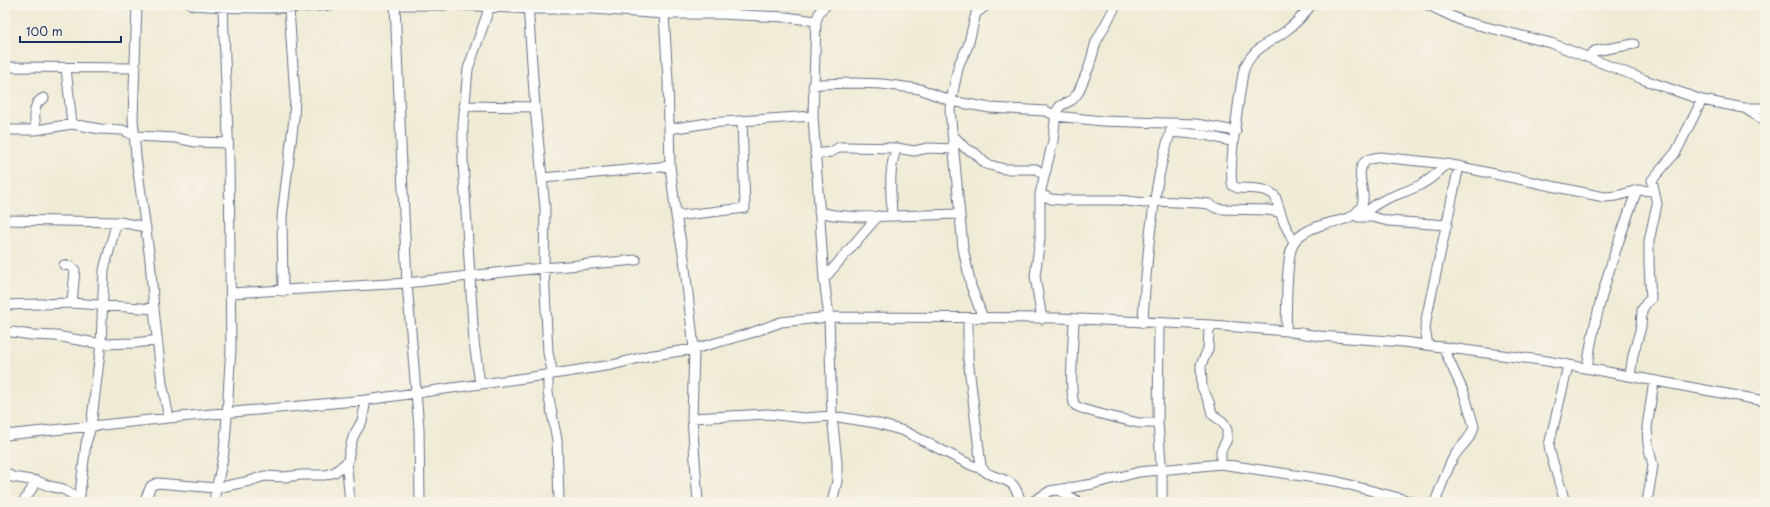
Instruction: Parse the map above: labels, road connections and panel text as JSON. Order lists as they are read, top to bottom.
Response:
{
  "scale_bar": "100 m"
}
